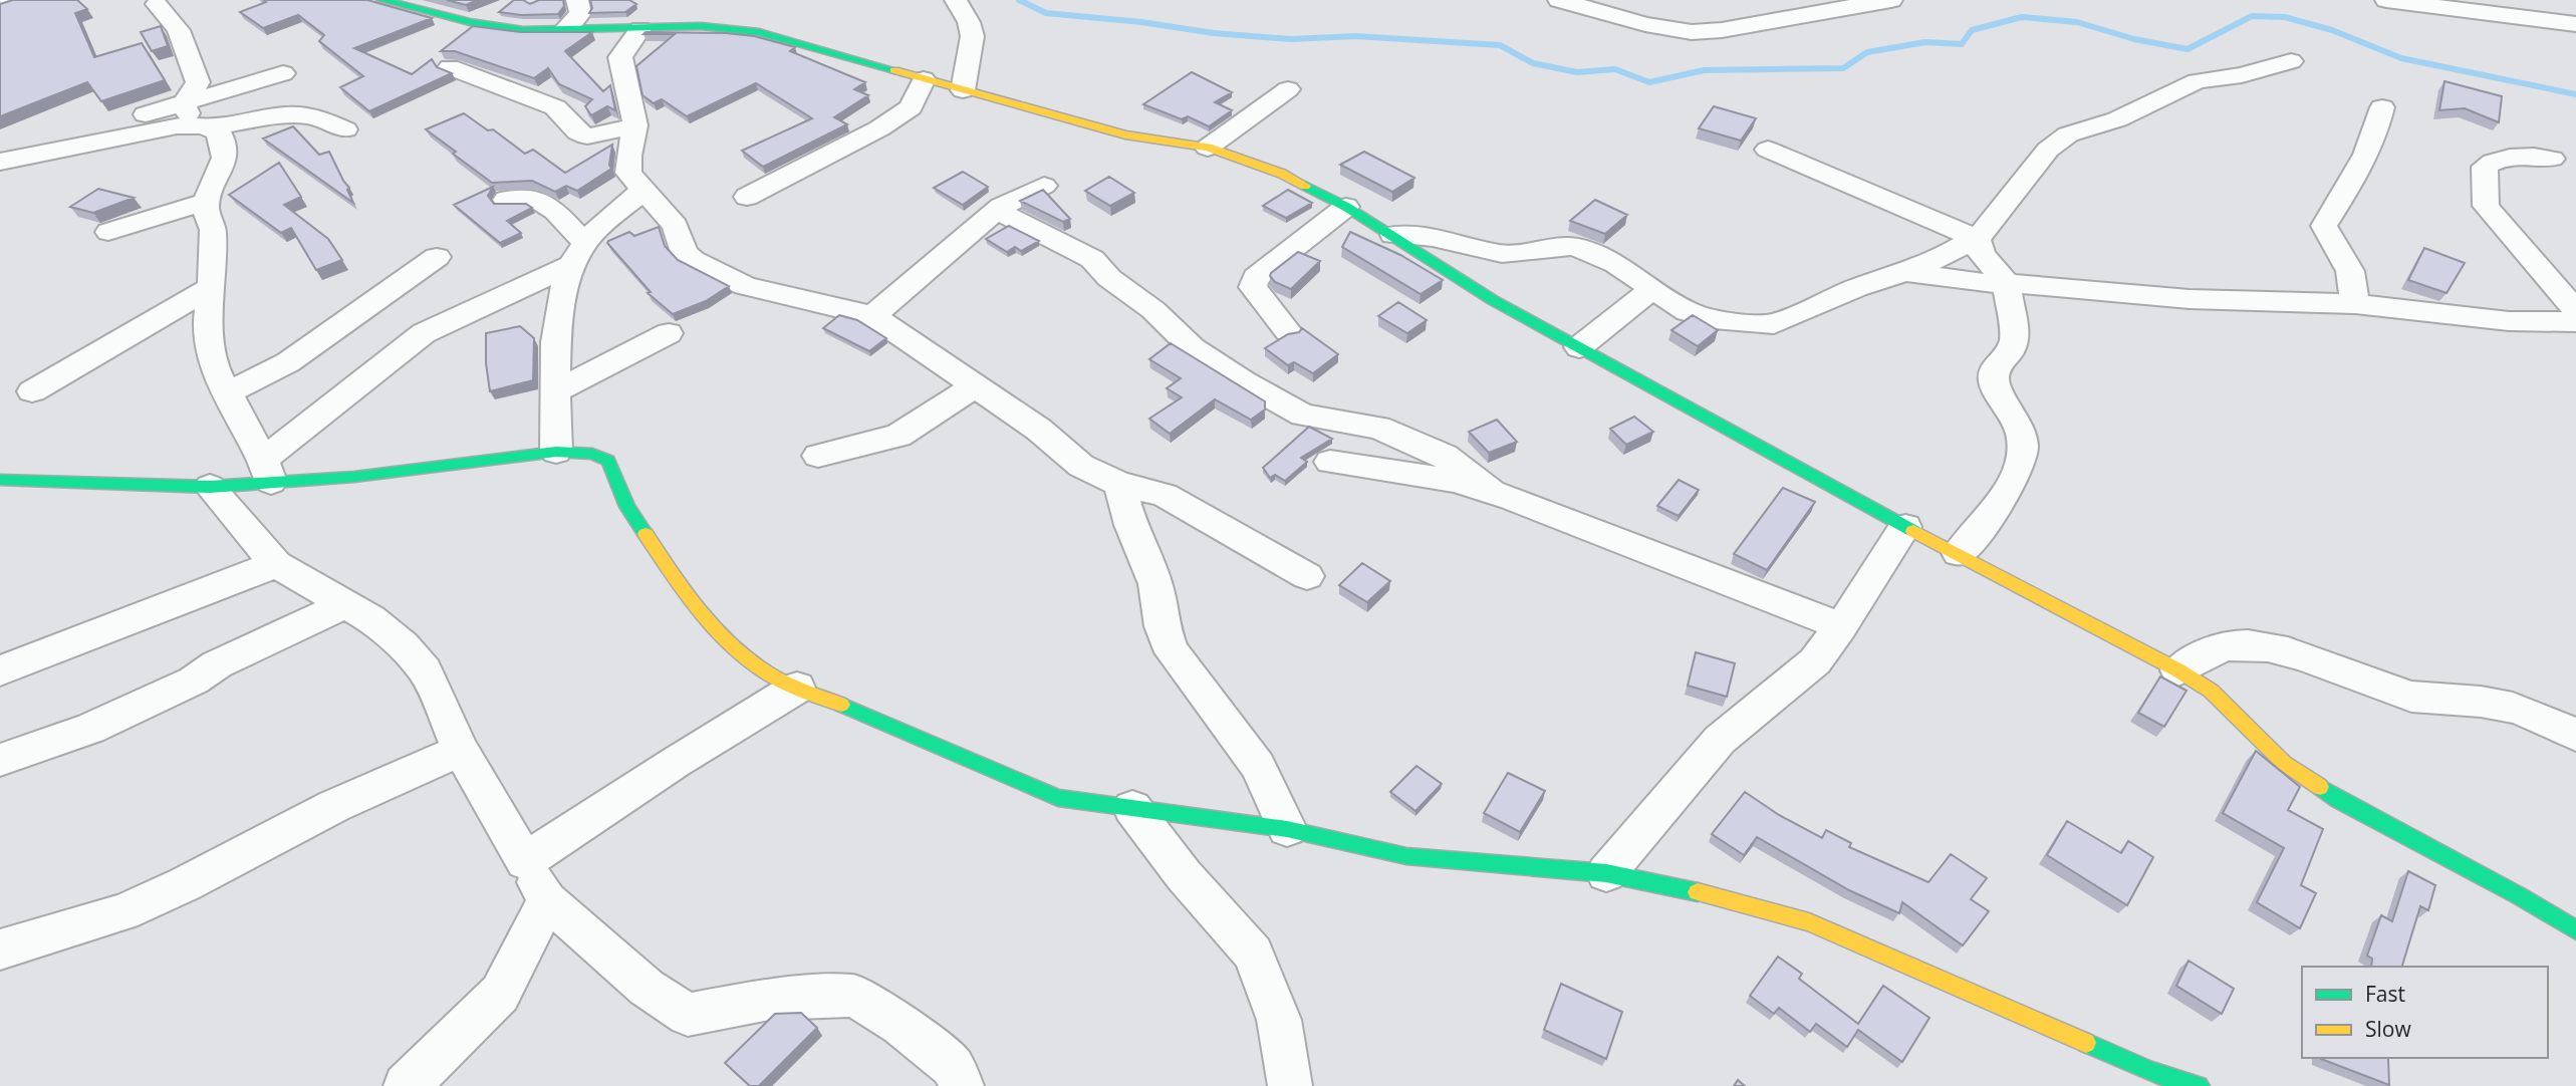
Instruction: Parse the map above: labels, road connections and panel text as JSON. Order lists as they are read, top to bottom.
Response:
{
  "legend": ["Fast", "Slow"]
}
